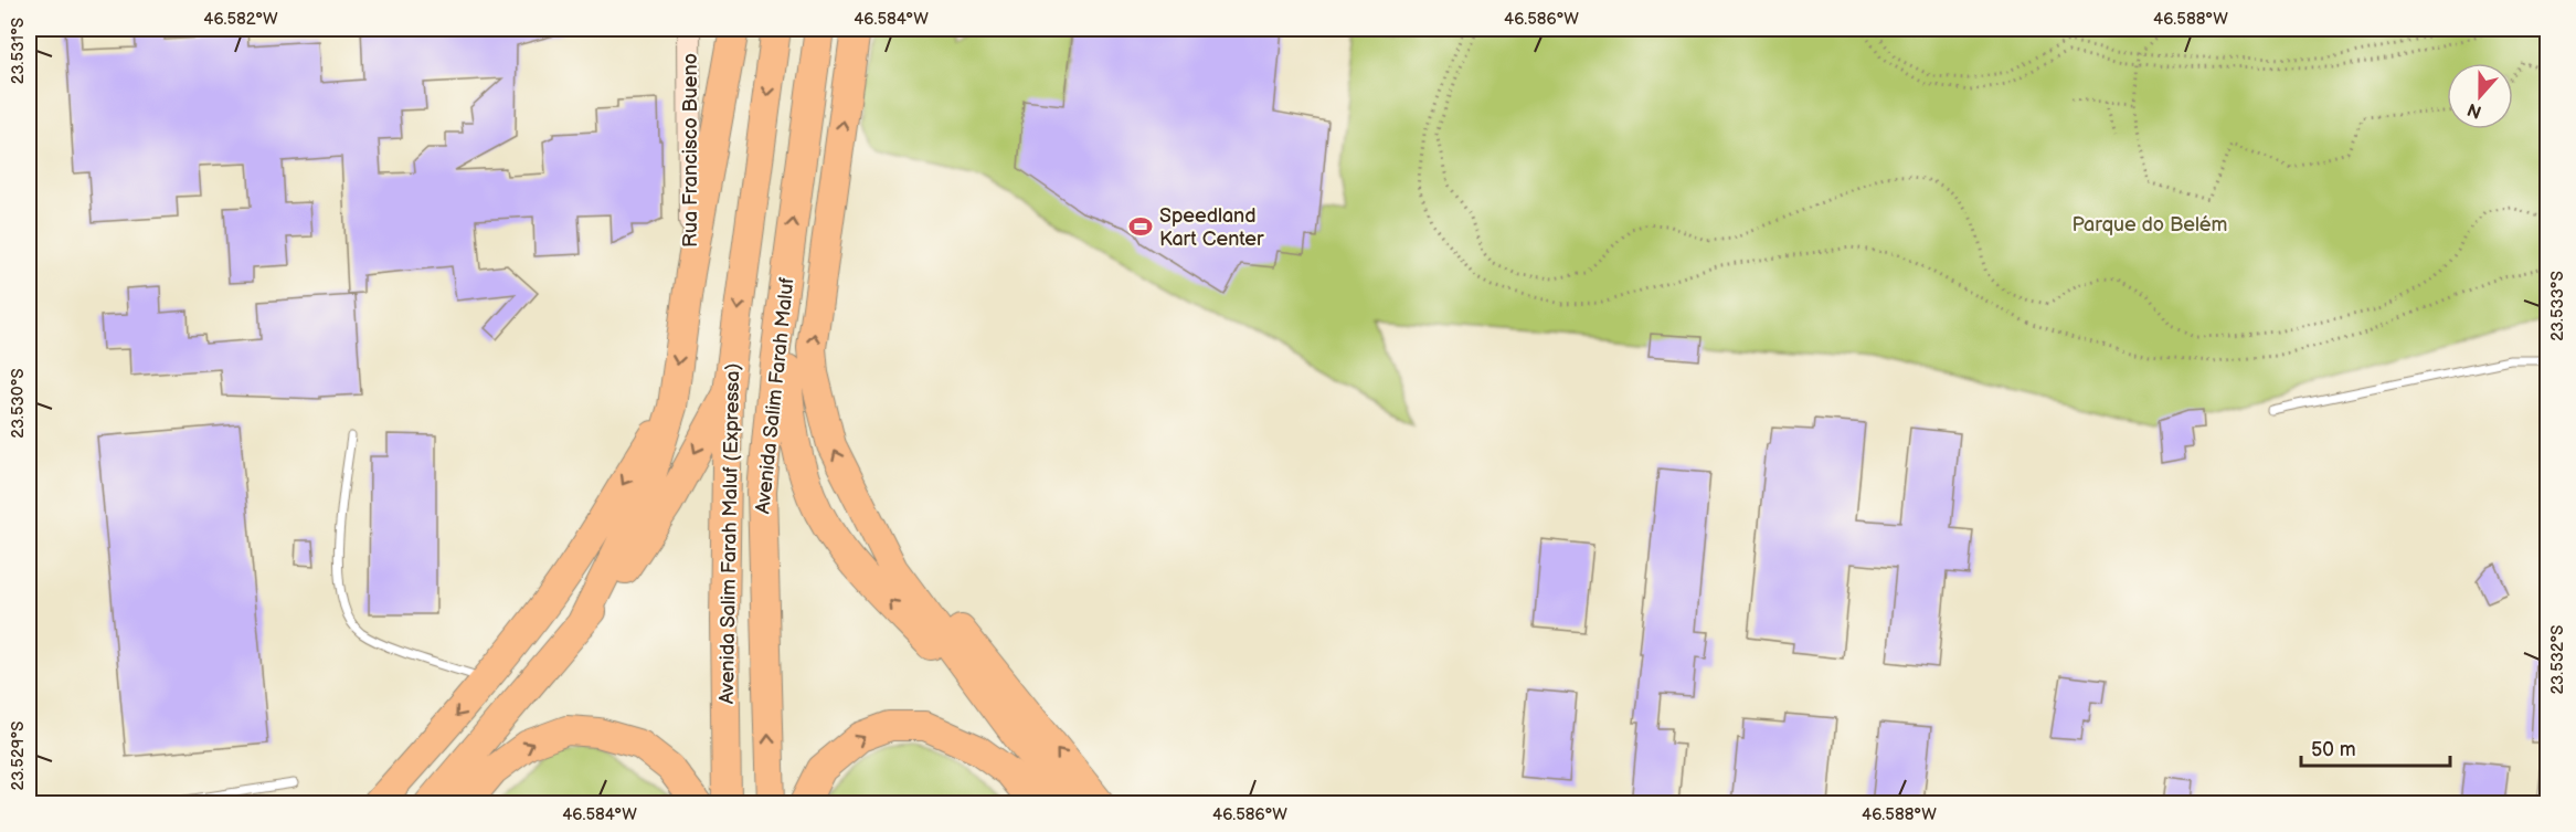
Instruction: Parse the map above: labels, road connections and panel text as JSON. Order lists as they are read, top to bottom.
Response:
{
  "streets": {
    "highway": ["Avenida Salim Farah Maluf", "Avenida Salim Farah Maluf (Expressa)"],
    "street": ["Rua Francisco Bueno"]
  },
  "parks": ["Parque do Belém"],
  "places": {
    "sports": ["Speedland Kart Center"]
  },
  "scale_bar": "50 m",
  "north": "bottom",
  "coordinates": [
    "46.582°W",
    "46.584°W",
    "46.586°W",
    "46.588°W",
    "23.531°S",
    "23.533°S",
    "23.530°S",
    "23.532°S",
    "23.529°S"
  ]
}
